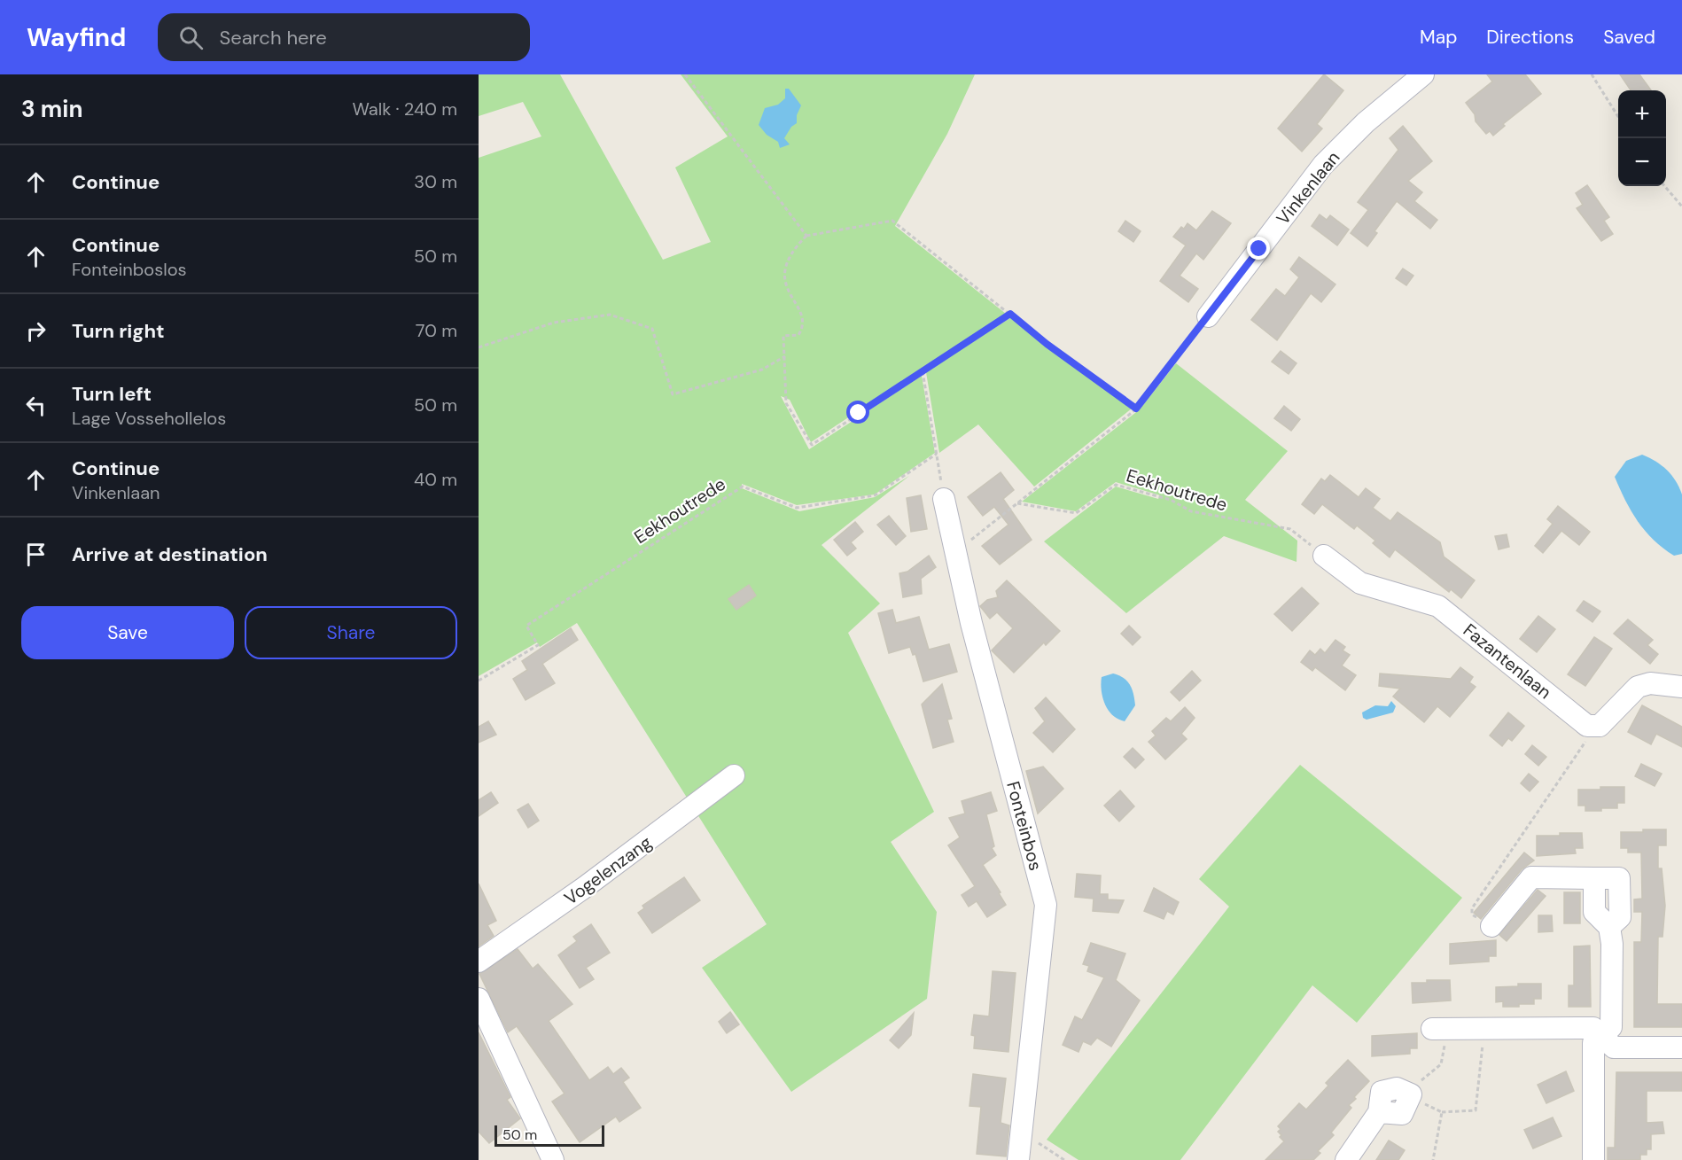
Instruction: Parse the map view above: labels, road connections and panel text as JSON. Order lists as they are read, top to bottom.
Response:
{
  "streets": {
    "street": [
      "Vinkenlaan",
      "Fazantenlaan",
      "Fonteinbos",
      "Vogelenzang"
    ],
    "path": ["Eekhoutrede"]
  },
  "crossings": [
    ["Eekhoutrede", "Fazantenlaan"]
  ],
  "scale_bar": "50 m",
  "page": {
    "header": "Wayfind",
    "search": "Search here",
    "nav": ["Map", "Directions", "Saved"],
    "heading": ["3 min", "Walk · 240 m"],
    "map_buttons": ["+", "−"],
    "list": [
      ["Continue", "30 m"],
      ["Continue", "Fonteinboslos", "50 m"],
      ["Turn right", "70 m"],
      ["Turn left", "Lage Vossehollelos", "50 m"],
      ["Continue", "Vinkenlaan", "40 m"],
      "Arrive at destination"
    ],
    "buttons": ["Save", "Share"],
    "scale": "50 m"
  }
}
